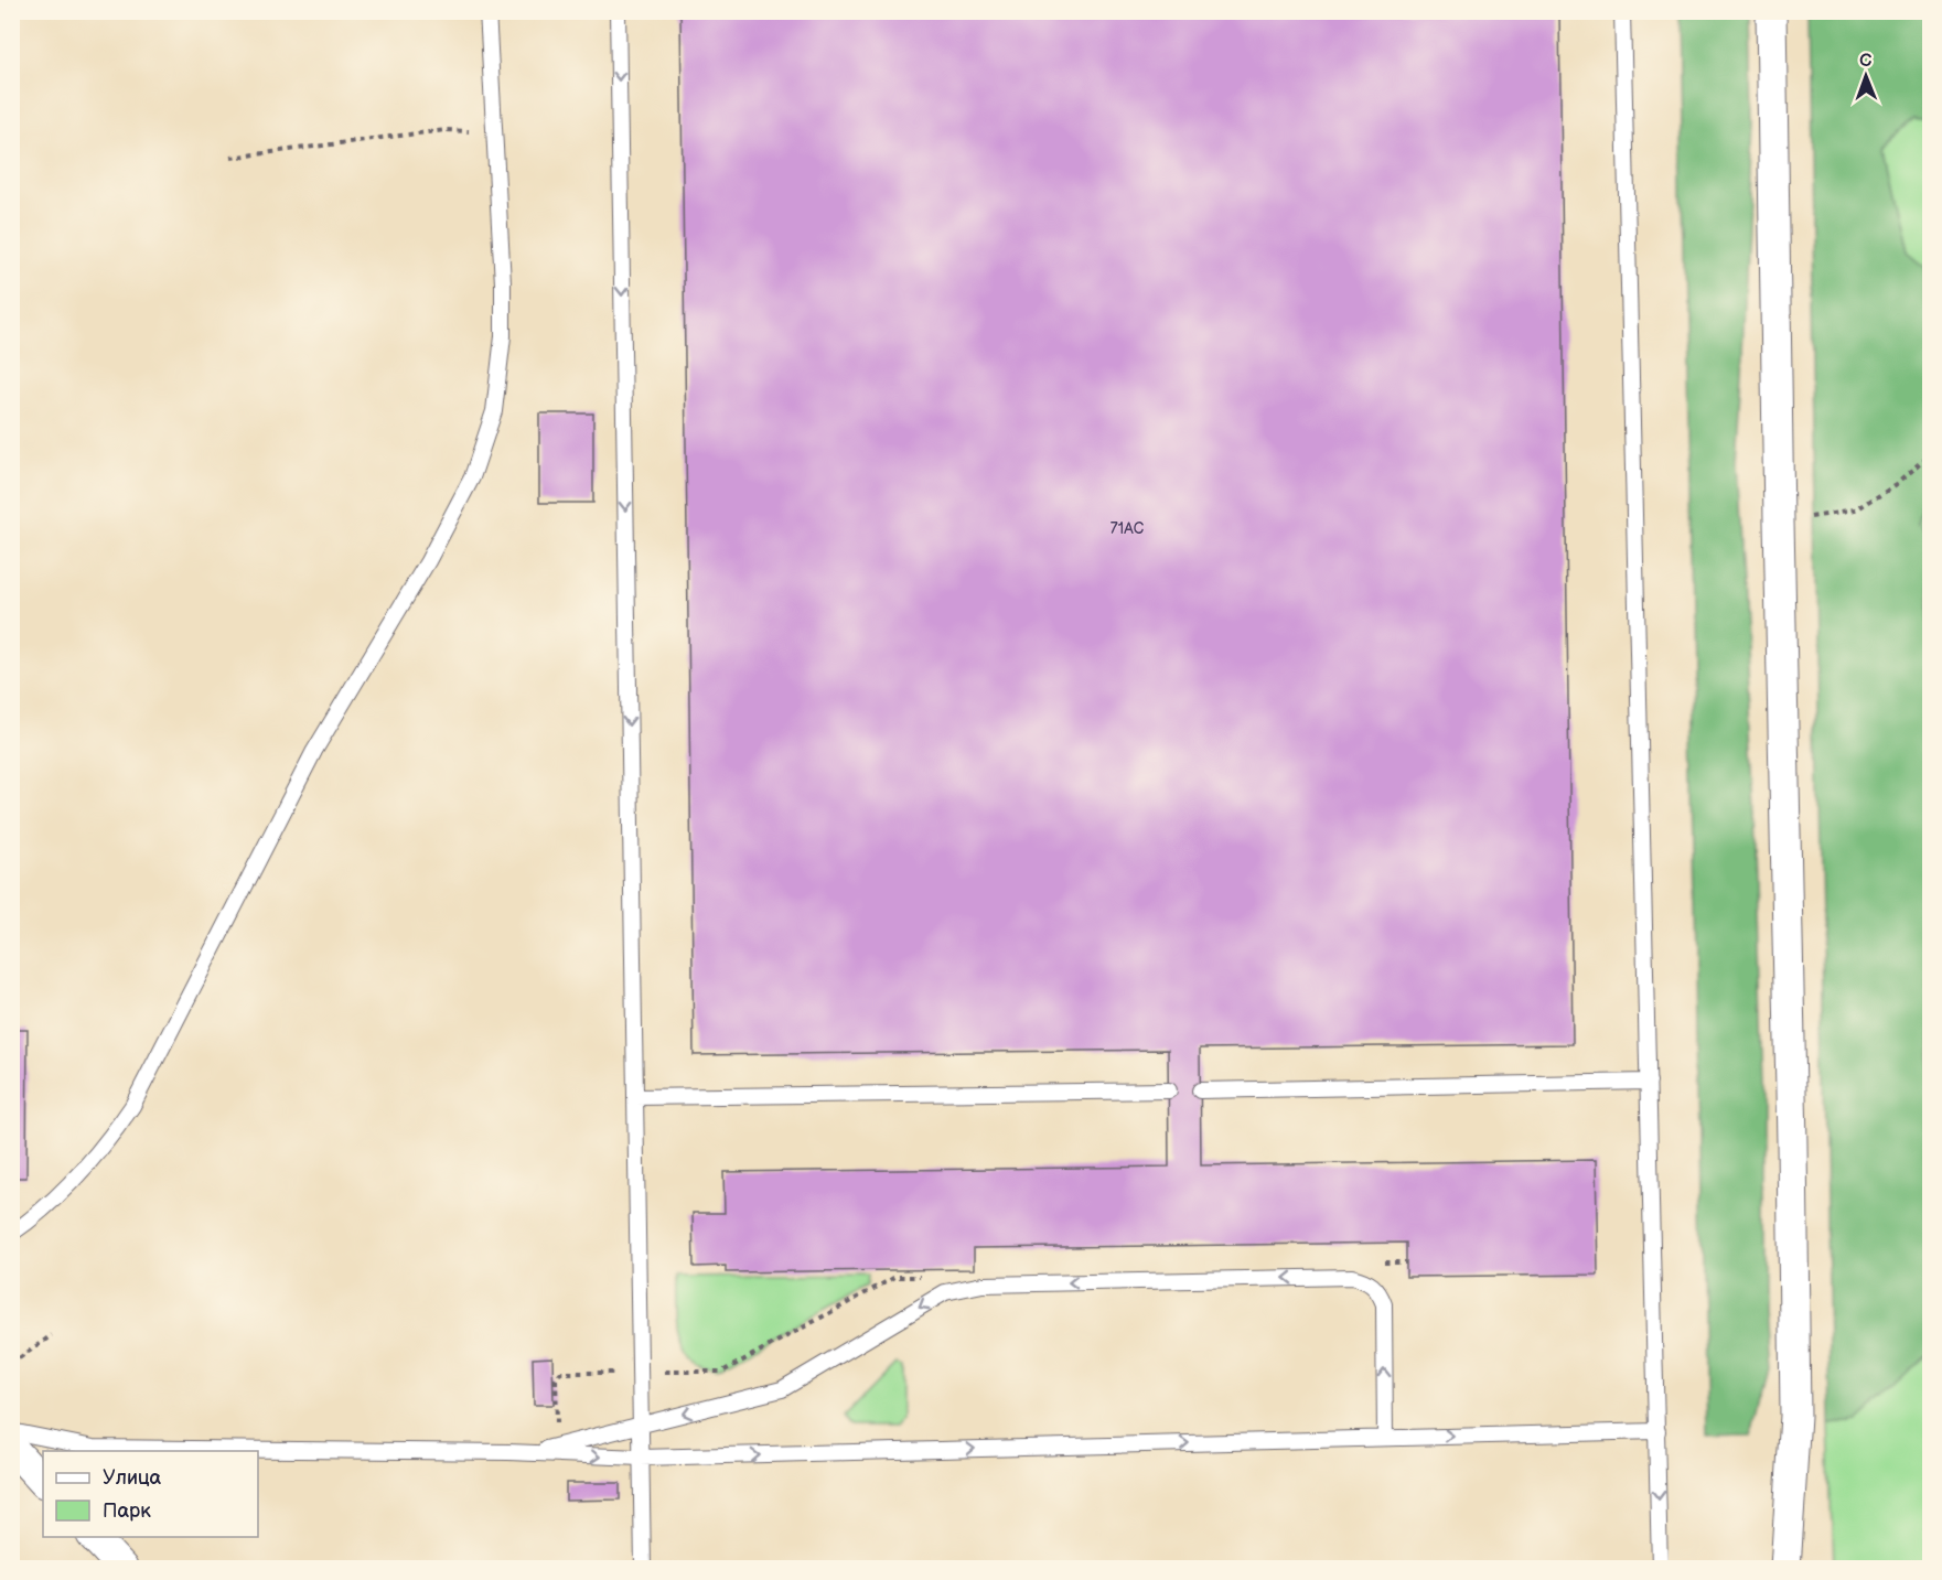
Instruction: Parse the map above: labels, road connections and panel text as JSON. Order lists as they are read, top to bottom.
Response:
{
  "house_numbers": ["71АС"],
  "legend": ["Улица", "Парк"],
  "north": "top"
}
